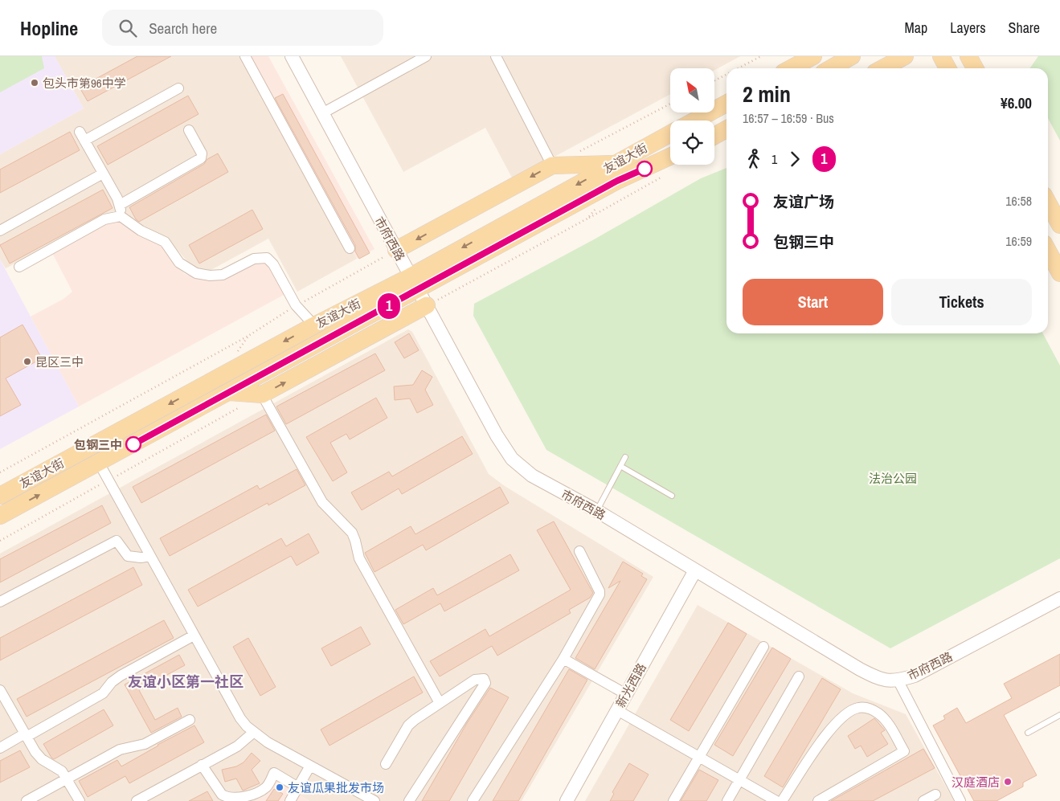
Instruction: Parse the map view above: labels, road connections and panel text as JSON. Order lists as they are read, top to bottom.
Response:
{
  "streets": {
    "main road": ["友谊大街"],
    "street": ["市府西路", "新光西路"]
  },
  "crossings": [
    ["友谊大街", "市府西路"],
    ["市府西路", "新光西路"]
  ],
  "districts": ["友谊小区第一社区"],
  "parks": ["法治公园"],
  "places": [
    "包头市第96中学",
    "昆区三中",
    "包钢三中",
    "汉庭酒店",
    "友谊瓜果批发市场"
  ],
  "lines": ["bus line 1"],
  "north": "top left",
  "page": {
    "header": "Hopline",
    "search": "Search here",
    "nav": ["Map", "Layers", "Share"],
    "on_map": "1",
    "heading": ["2 min", "16:57 – 16:59 · Bus", "¥6.00"],
    "legs": ["1", "1"],
    "list": [
      {
        "name": "友谊广场",
        "value": "16:58"
      },
      {
        "name": "包钢三中",
        "value": "16:59"
      }
    ],
    "buttons": ["Start", "Tickets"]
  }
}
